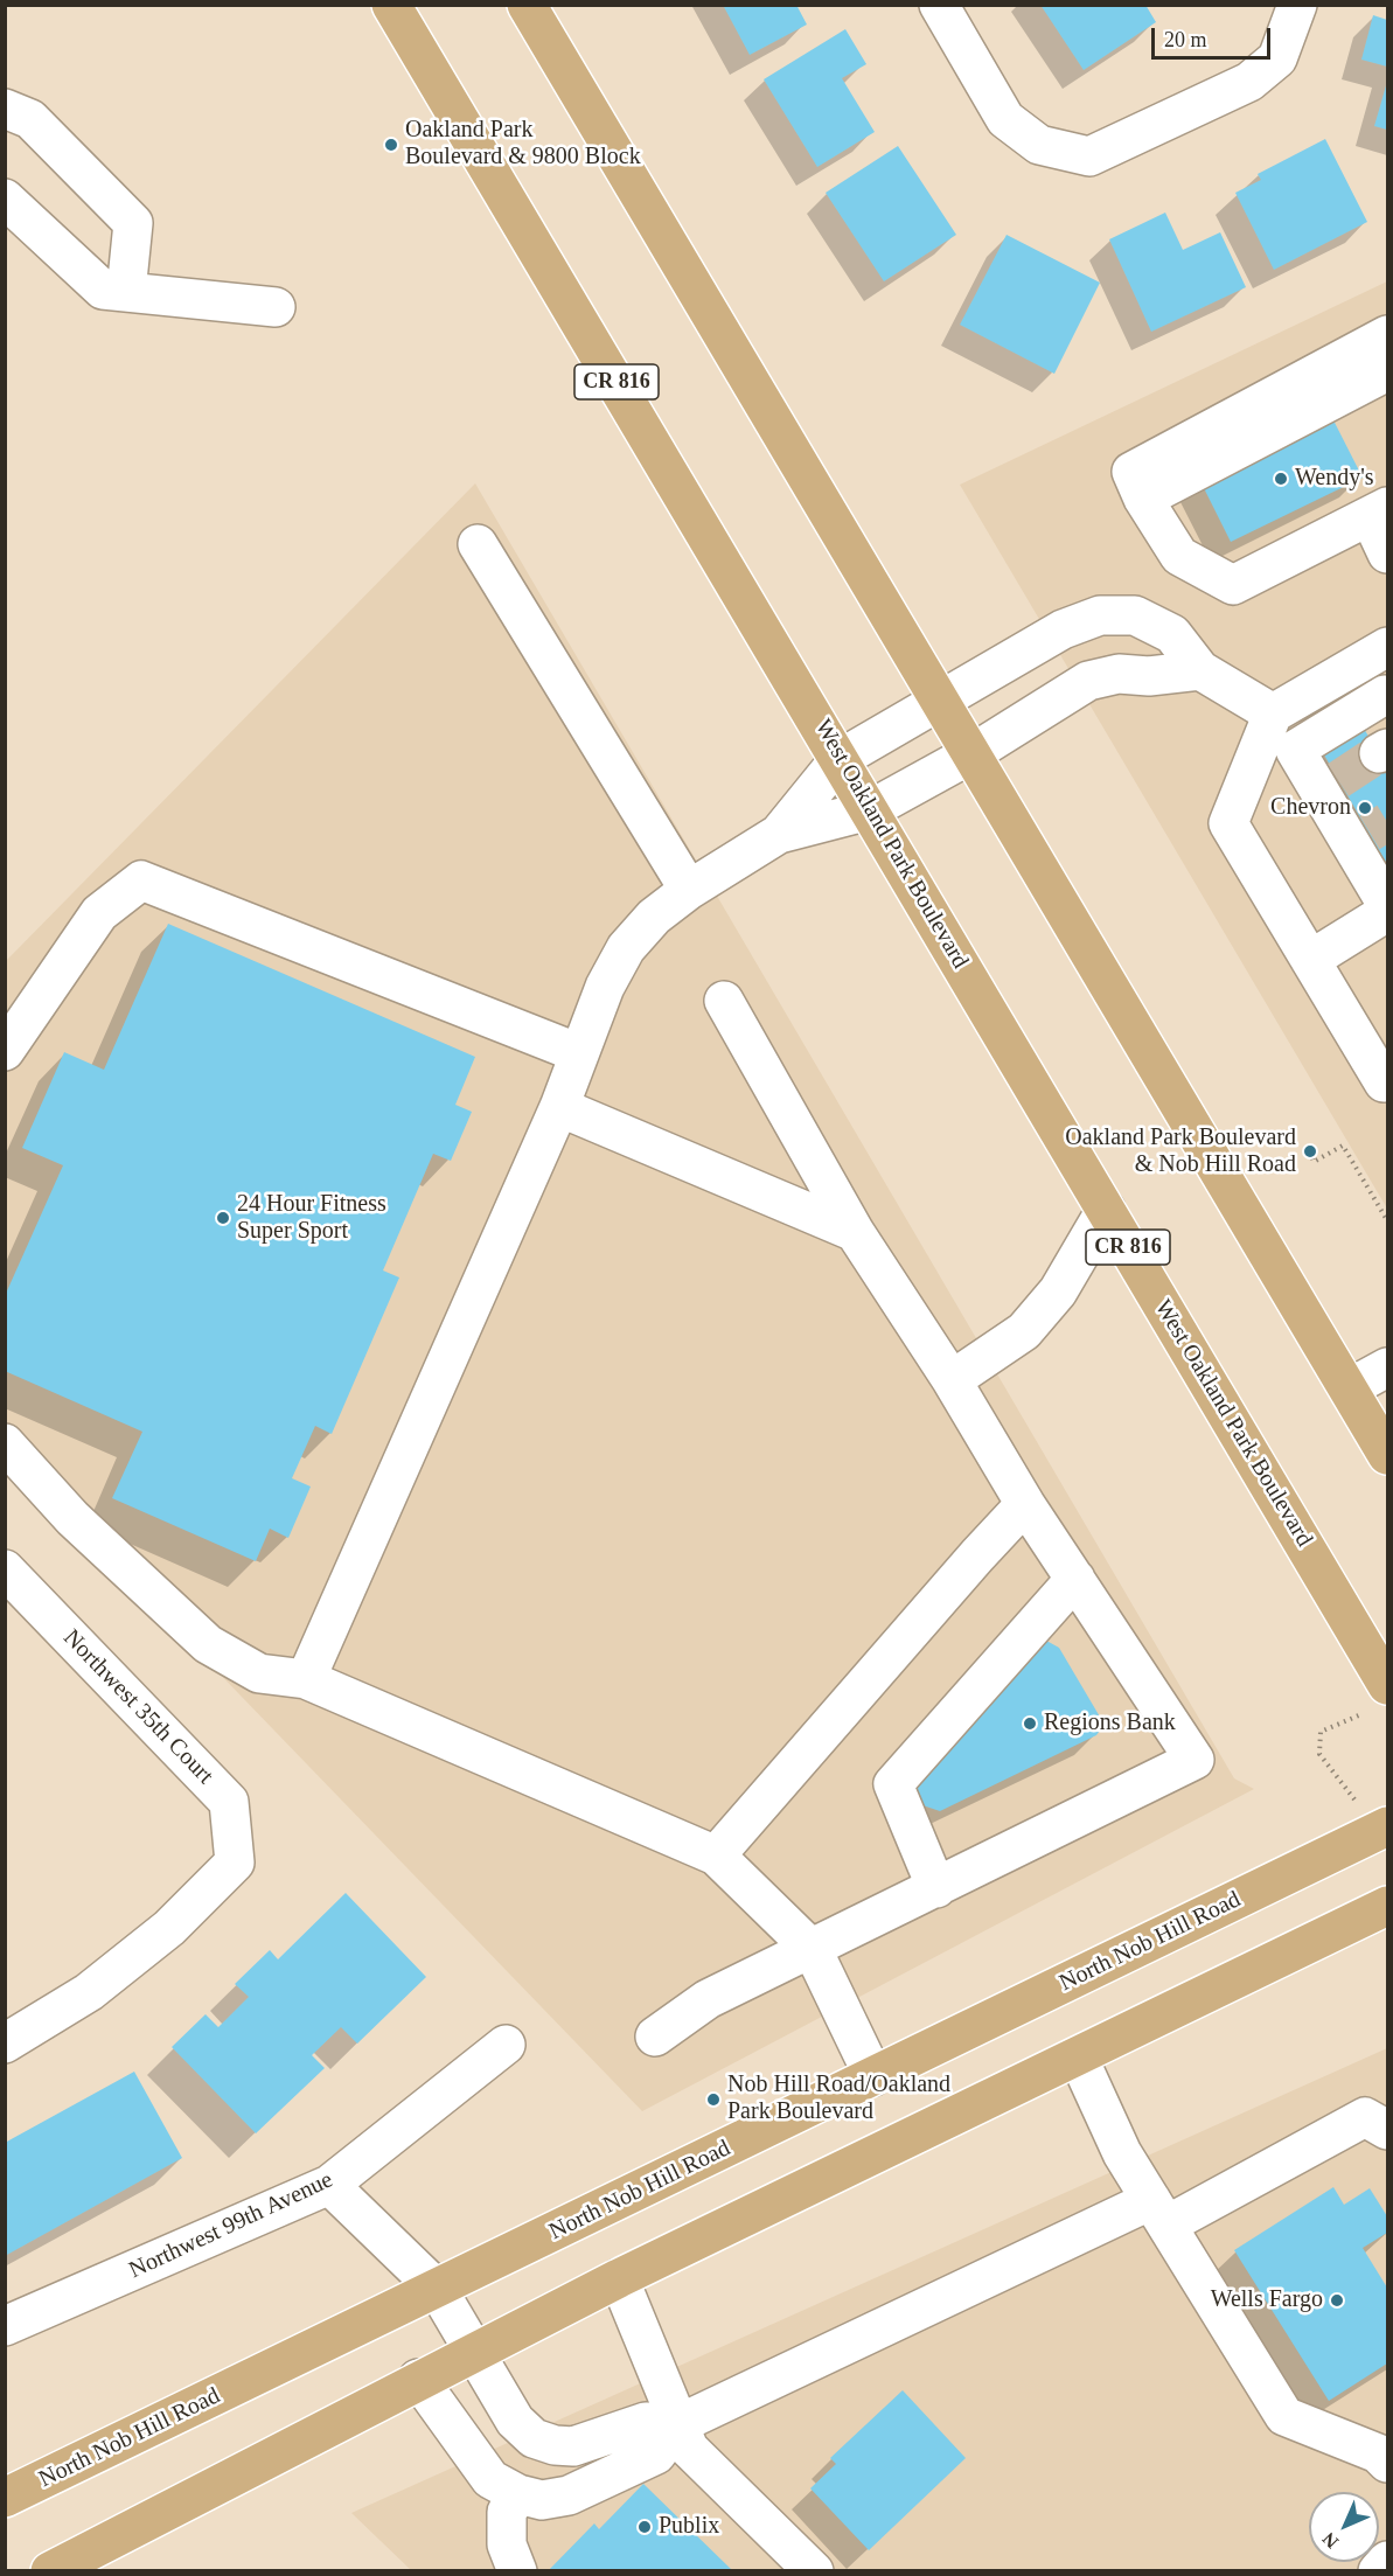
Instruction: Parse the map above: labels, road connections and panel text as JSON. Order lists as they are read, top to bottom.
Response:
{
  "streets": {
    "main road": ["CR 816", "West Oakland Park Boulevard", "North Nob Hill Road"],
    "street": ["Northwest 35th Court", "Northwest 99th Avenue"]
  },
  "places": [
    "Oakland Park Boulevard & 9800 Block",
    "Wendy's",
    "Chevron",
    "Oakland Park Boulevard & Nob Hill Road",
    "24 Hour Fitness Super Sport",
    "Regions Bank",
    "Nob Hill Road/Oakland Park Boulevard",
    "Wells Fargo",
    "Publix"
  ],
  "scale_bar": "20 m",
  "north": "bottom left"
}
